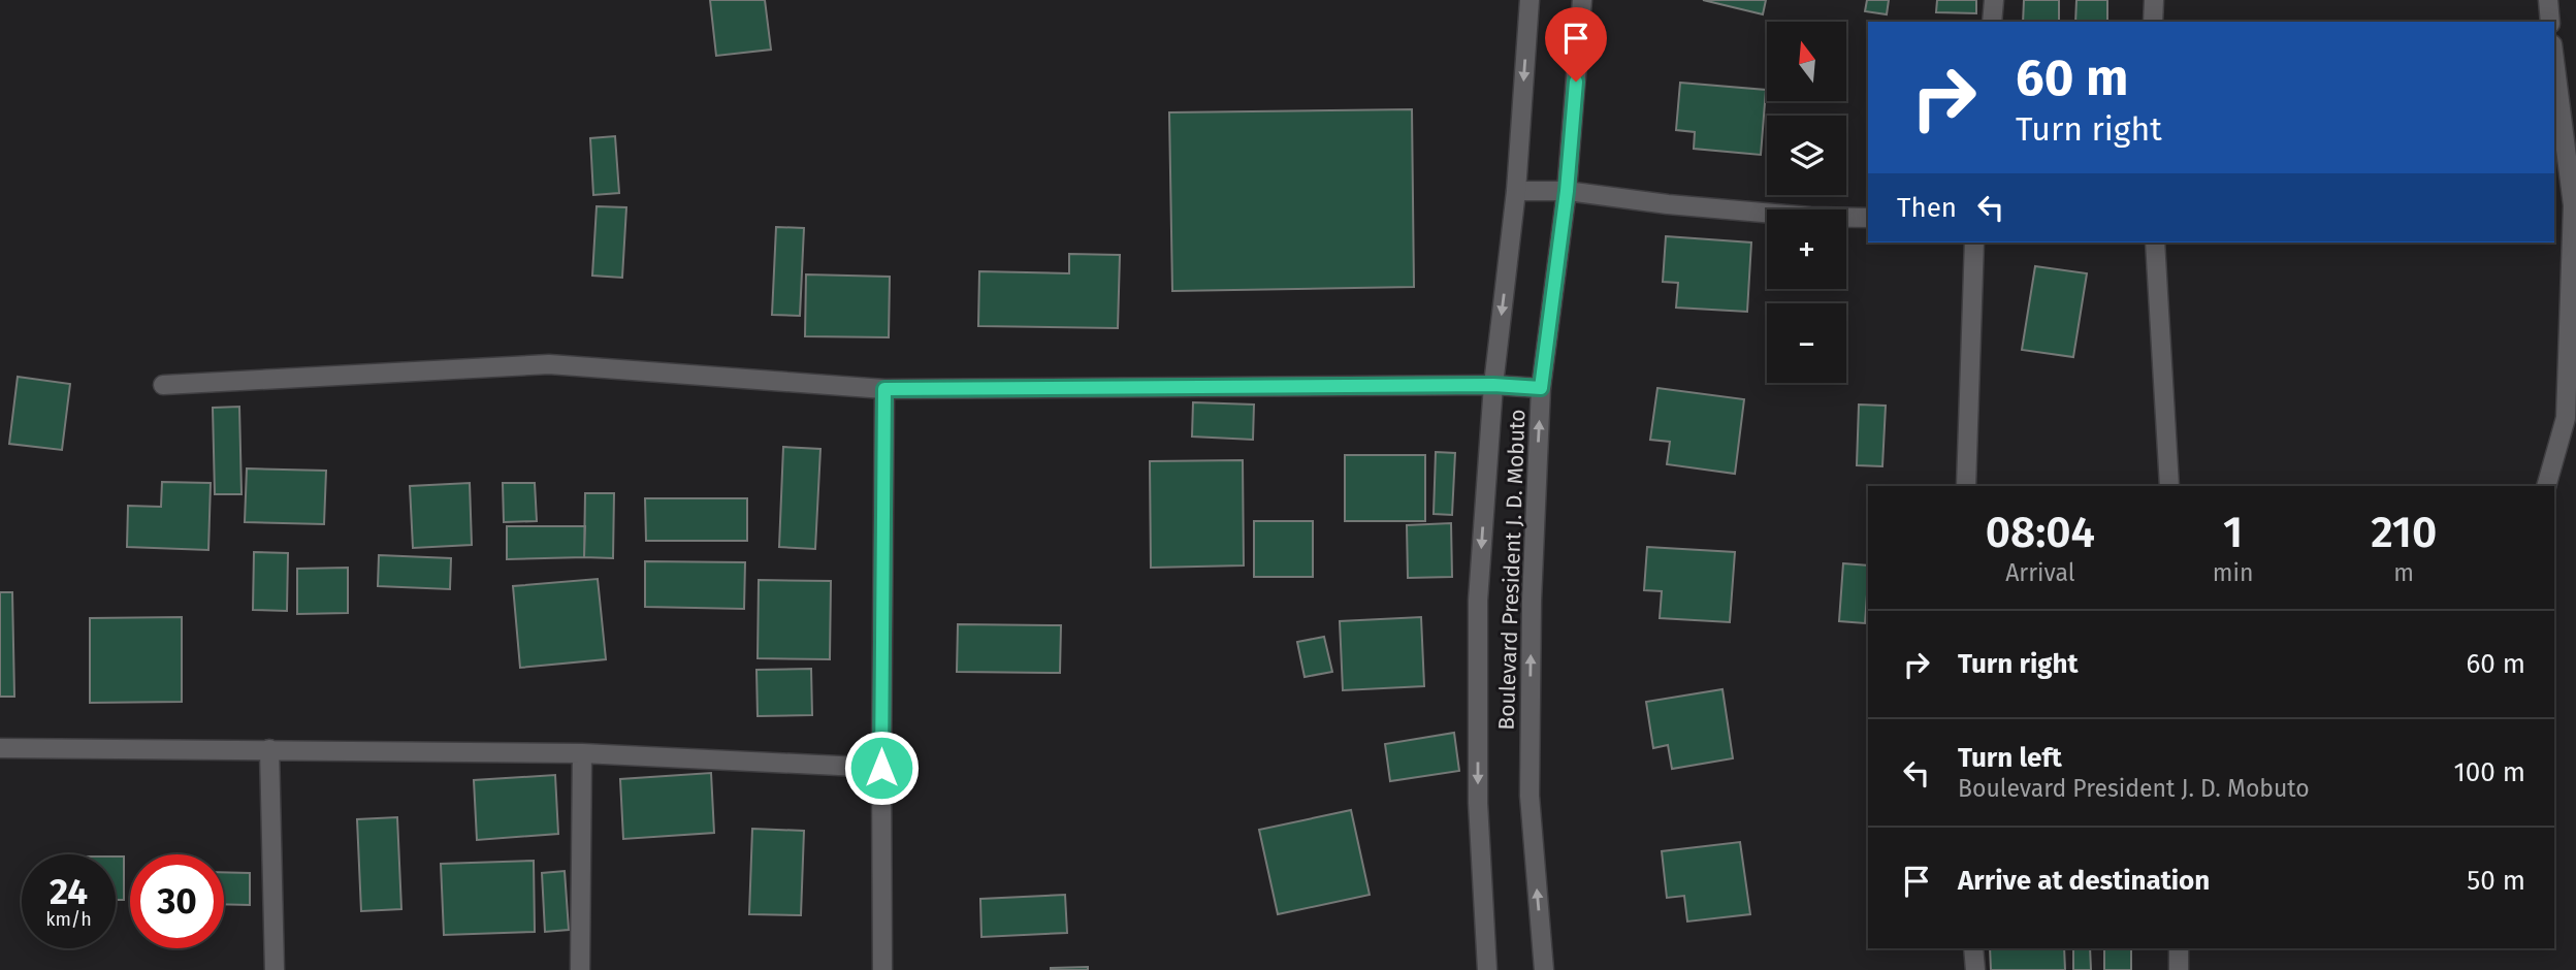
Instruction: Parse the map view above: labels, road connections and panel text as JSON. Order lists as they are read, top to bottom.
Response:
{
  "streets": {
    "street": ["Boulevard President J. D. Mobuto"]
  },
  "north": "top",
  "page": {
    "map_buttons": ["+", "−"],
    "turn": ["60 m", "Turn right"],
    "then": "Then",
    "eta": [
      "08:04",
      "Arrival",
      "1",
      "min",
      "210",
      "m"
    ],
    "list": [
      {
        "name": "Turn right",
        "value": "60 m"
      },
      {
        "name": "Turn left",
        "note": "Boulevard President J. D. Mobuto",
        "value": "100 m"
      },
      {
        "name": "Arrive at destination",
        "value": "50 m"
      }
    ],
    "speed": "24 km/h",
    "limit": "30"
  }
}
